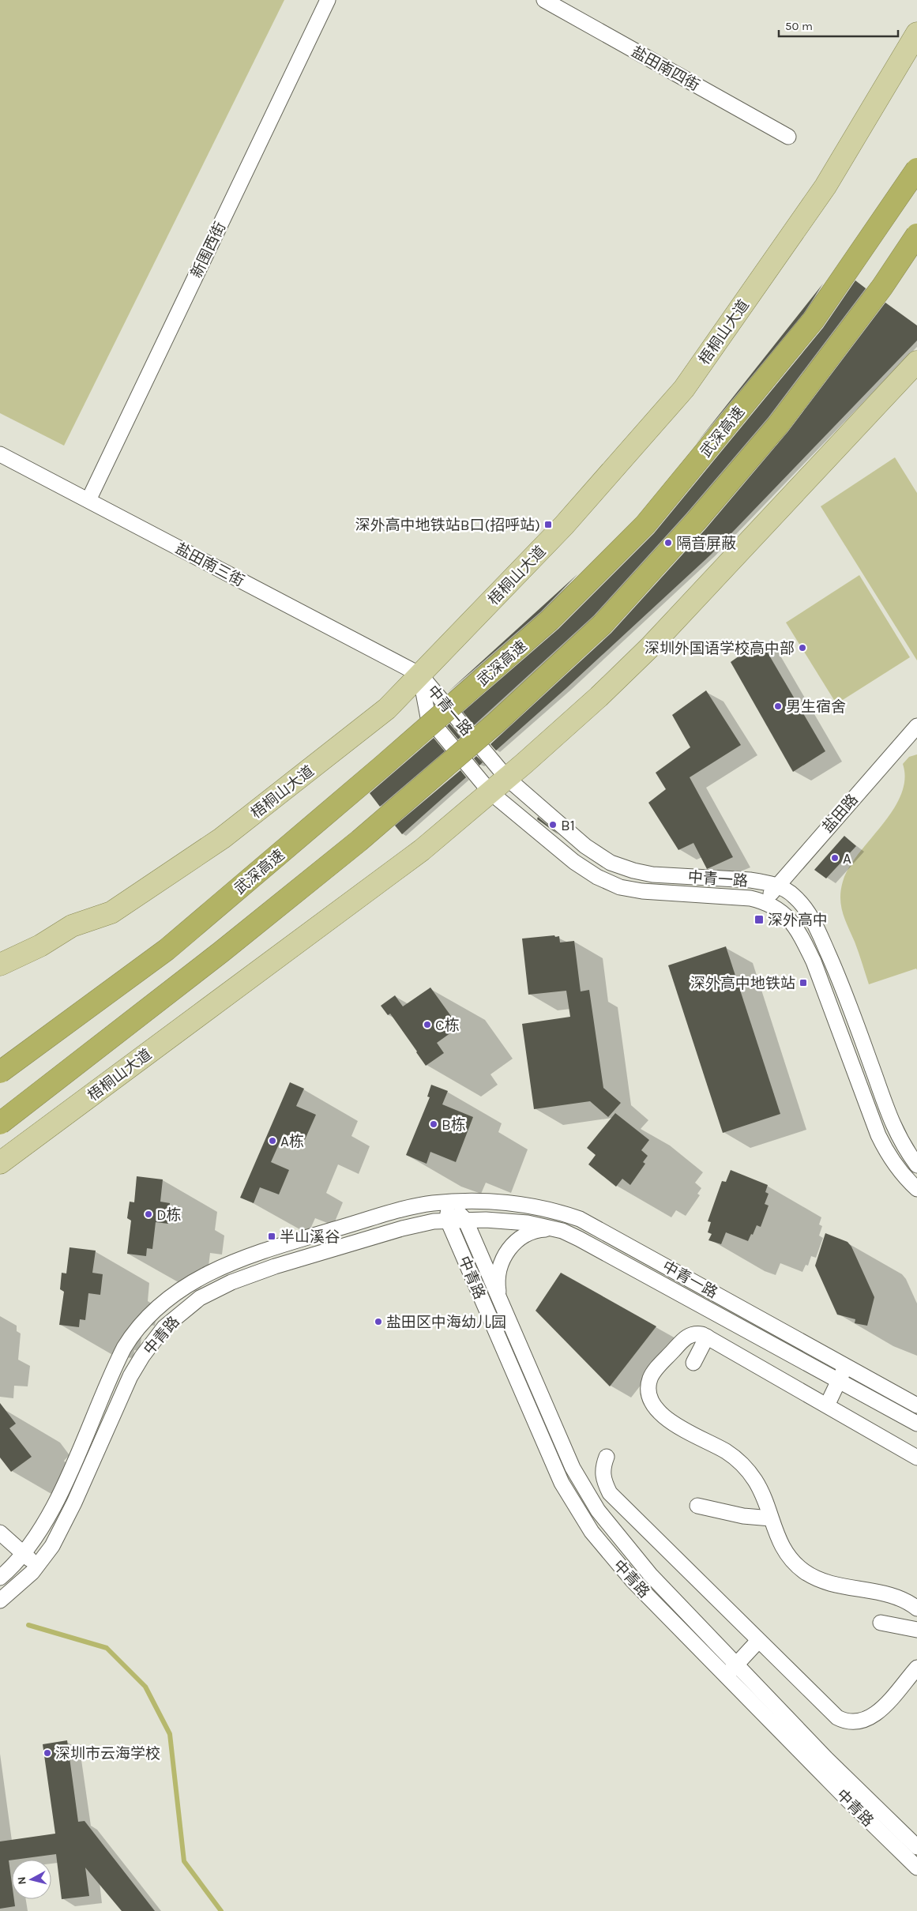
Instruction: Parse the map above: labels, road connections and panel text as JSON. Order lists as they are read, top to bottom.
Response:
{
  "streets": {
    "highway": ["武深高速"],
    "main road": ["梧桐山大道"],
    "street": [
      "盐田南四街",
      "新围西街",
      "盐田南三街",
      "中青一路",
      "盐田路",
      "中青路"
    ]
  },
  "crossings": [
    ["新围西街", "盐田南三街"],
    ["梧桐山大道", "盐田南三街"],
    ["梧桐山大道", "中青一路"],
    ["盐田南三街", "中青一路"],
    ["中青一路", "盐田路"],
    ["中青一路", "中青路"]
  ],
  "places": {
    "transit": [
      "深外高中地铁站B口(招呼站)",
      "深外高中",
      "深外高中地铁站",
      "半山溪谷"
    ],
    "other": [
      "隔音屏蔽",
      "深圳外国语学校高中部",
      "男生宿舍",
      "B1",
      "A",
      "C栋",
      "B栋",
      "A栋",
      "D栋",
      "盐田区中海幼儿园",
      "深圳市云海学校"
    ]
  },
  "scale_bar": "50 m",
  "north": "left"
}
